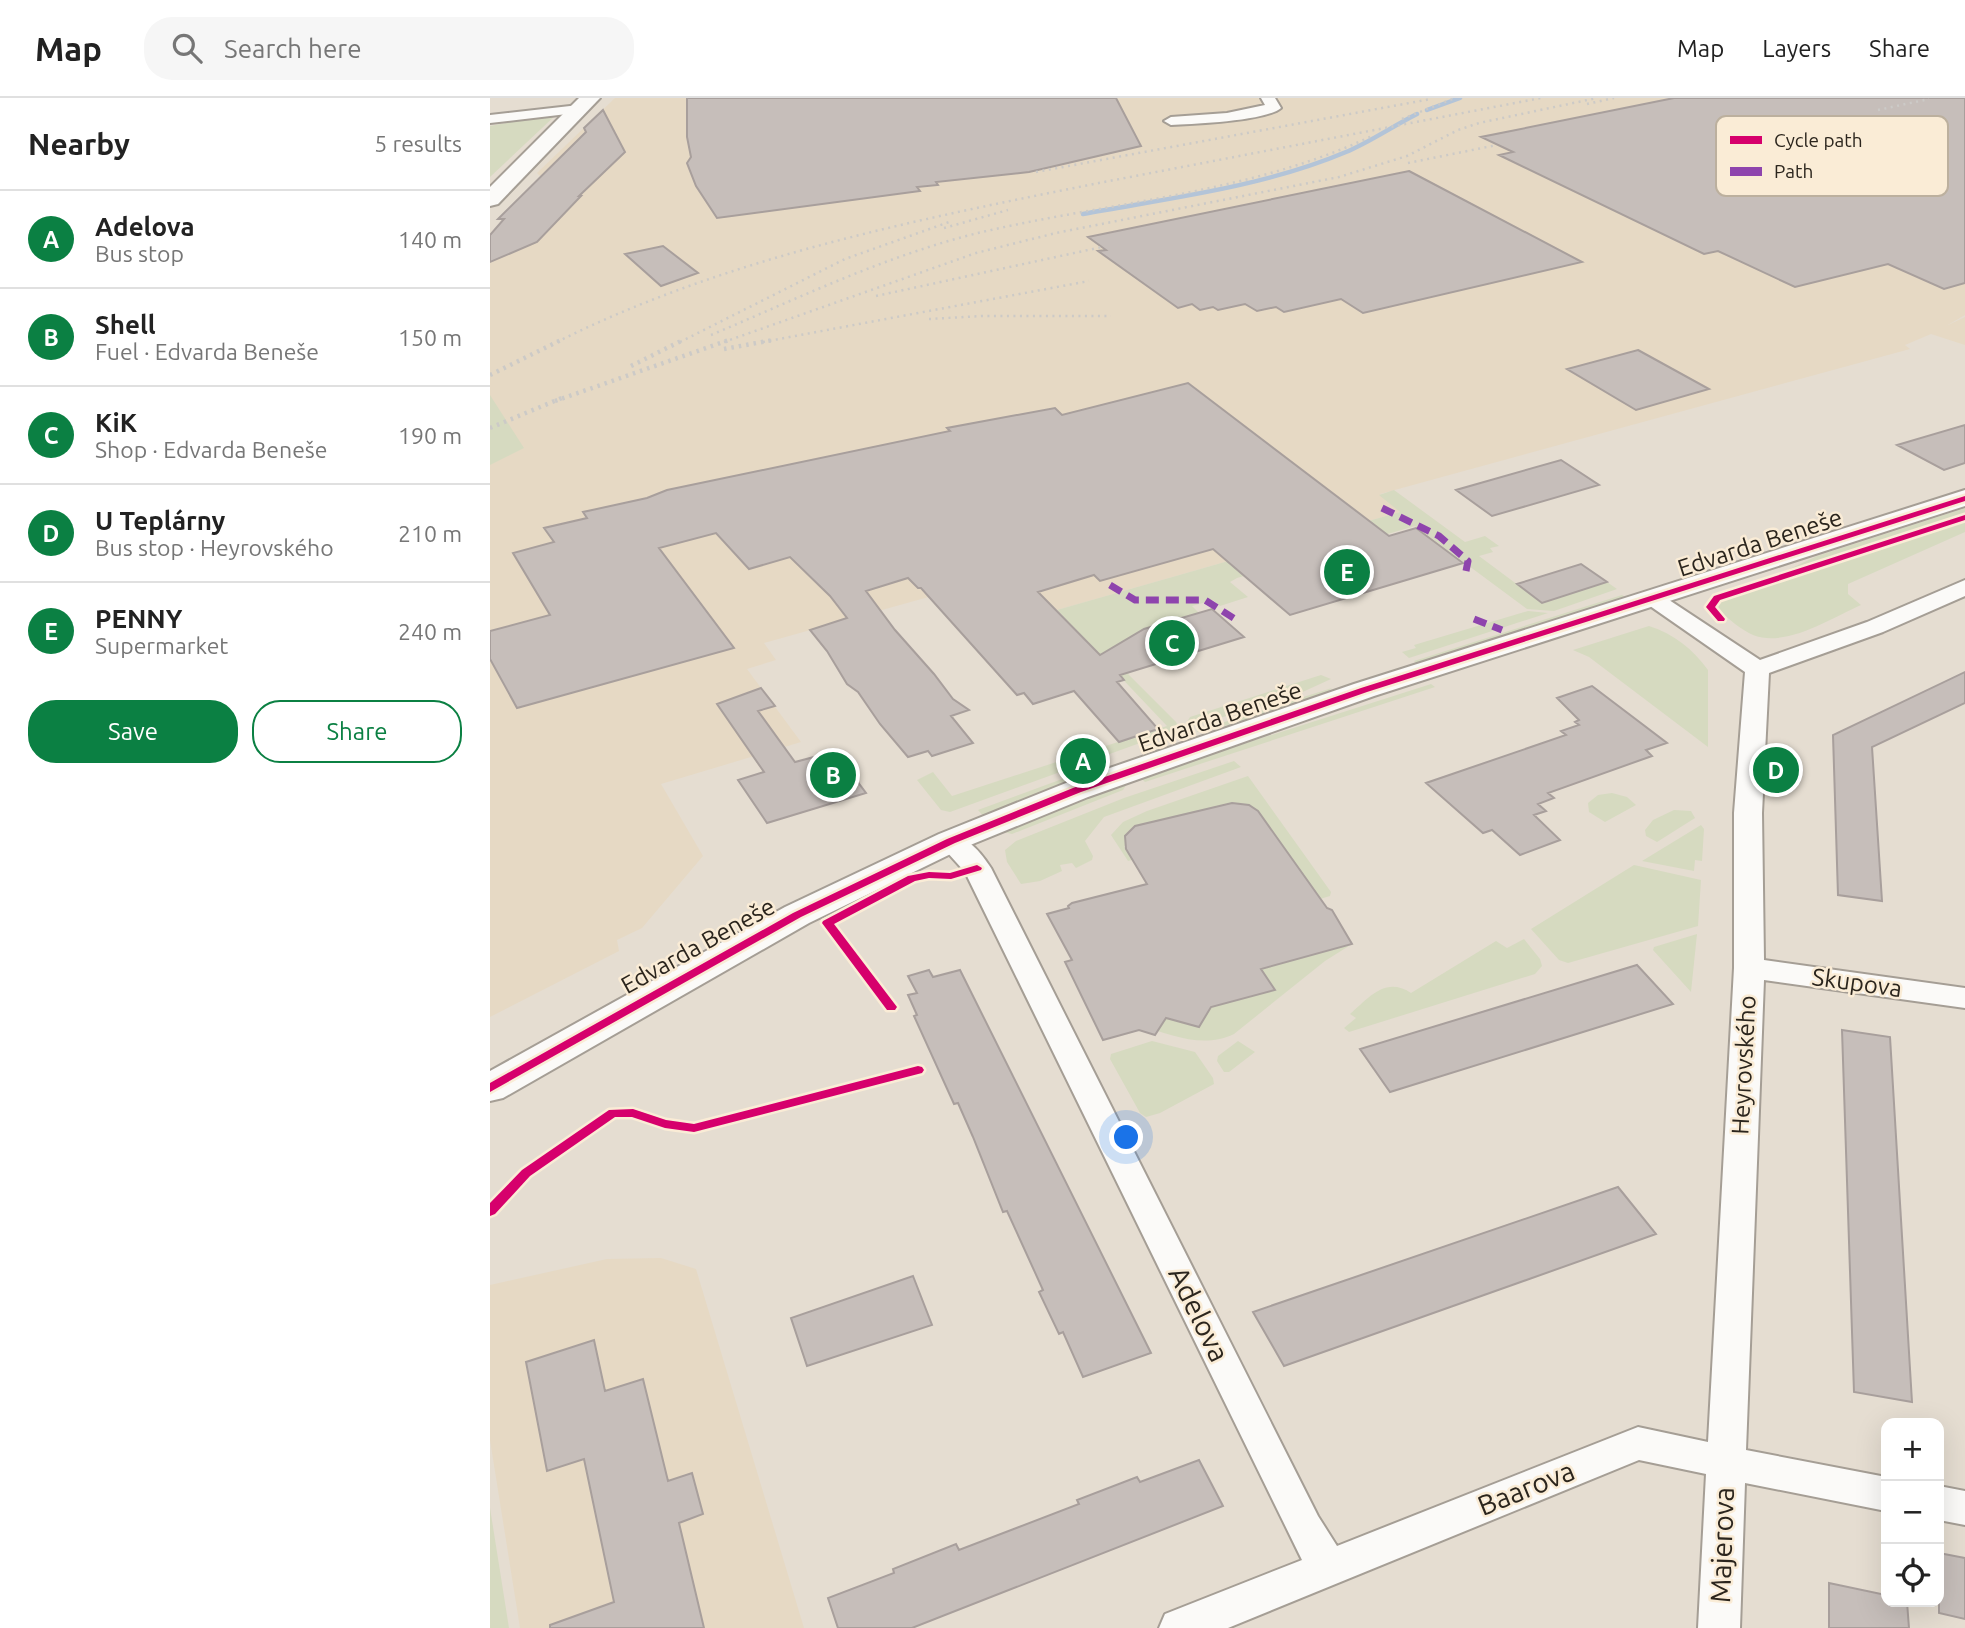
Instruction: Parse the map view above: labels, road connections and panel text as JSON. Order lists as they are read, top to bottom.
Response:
{
  "streets": {
    "street": [
      "Edvarda Beneše",
      "Skupova",
      "Heyrovského",
      "Adelova",
      "Baarova",
      "Majerova"
    ]
  },
  "crossings": [
    ["Edvarda Beneše", "Adelova"],
    ["Skupova", "Heyrovského"],
    ["Heyrovského", "Baarova"],
    ["Heyrovského", "Majerova"],
    ["Adelova", "Baarova"],
    ["Baarova", "Majerova"]
  ],
  "legend": ["Cycle path", "Path"],
  "page": {
    "header": "Map",
    "search": "Search here",
    "nav": ["Map", "Layers", "Share"],
    "heading": ["Nearby", "5 results"],
    "list": [
      {
        "mark": "A",
        "name": "Adelova",
        "note": "Bus stop",
        "value": "140 m"
      },
      {
        "mark": "B",
        "name": "Shell",
        "note": "Fuel · Edvarda Beneše",
        "value": "150 m"
      },
      {
        "mark": "C",
        "name": "KiK",
        "note": "Shop · Edvarda Beneše",
        "value": "190 m"
      },
      {
        "mark": "D",
        "name": "U Teplárny",
        "note": "Bus stop · Heyrovského",
        "value": "210 m"
      },
      {
        "mark": "E",
        "name": "PENNY",
        "note": "Supermarket",
        "value": "240 m"
      }
    ],
    "pins": [
      "E",
      "C",
      "A",
      "D",
      "B"
    ],
    "buttons": ["Save", "Share"],
    "map_buttons": ["+", "−"]
  }
}
